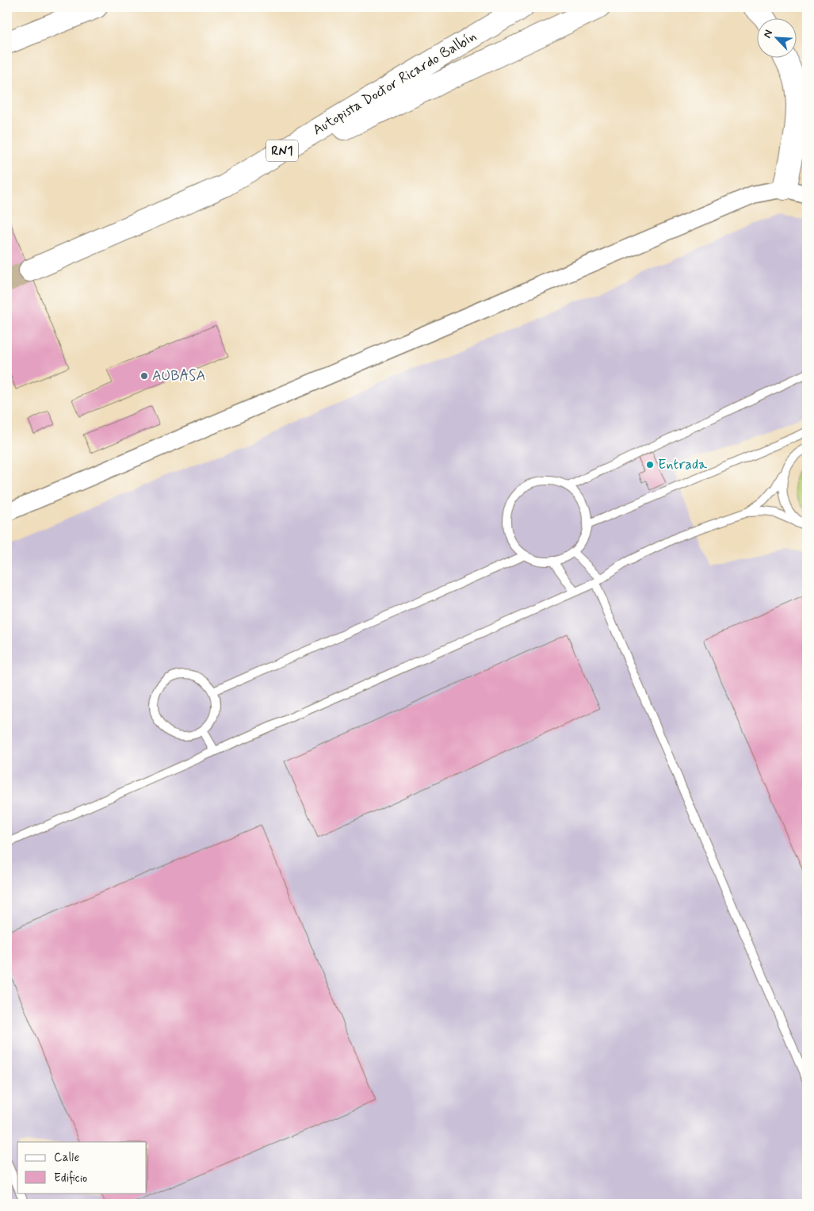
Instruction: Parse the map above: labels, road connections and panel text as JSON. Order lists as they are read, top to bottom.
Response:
{
  "streets": {
    "highway": ["Autopista Doctor Ricardo Balbín", "RN1"]
  },
  "places": ["AUBASA", "Entrada"],
  "legend": ["Calle", "Edificio"],
  "north": "top left"
}
